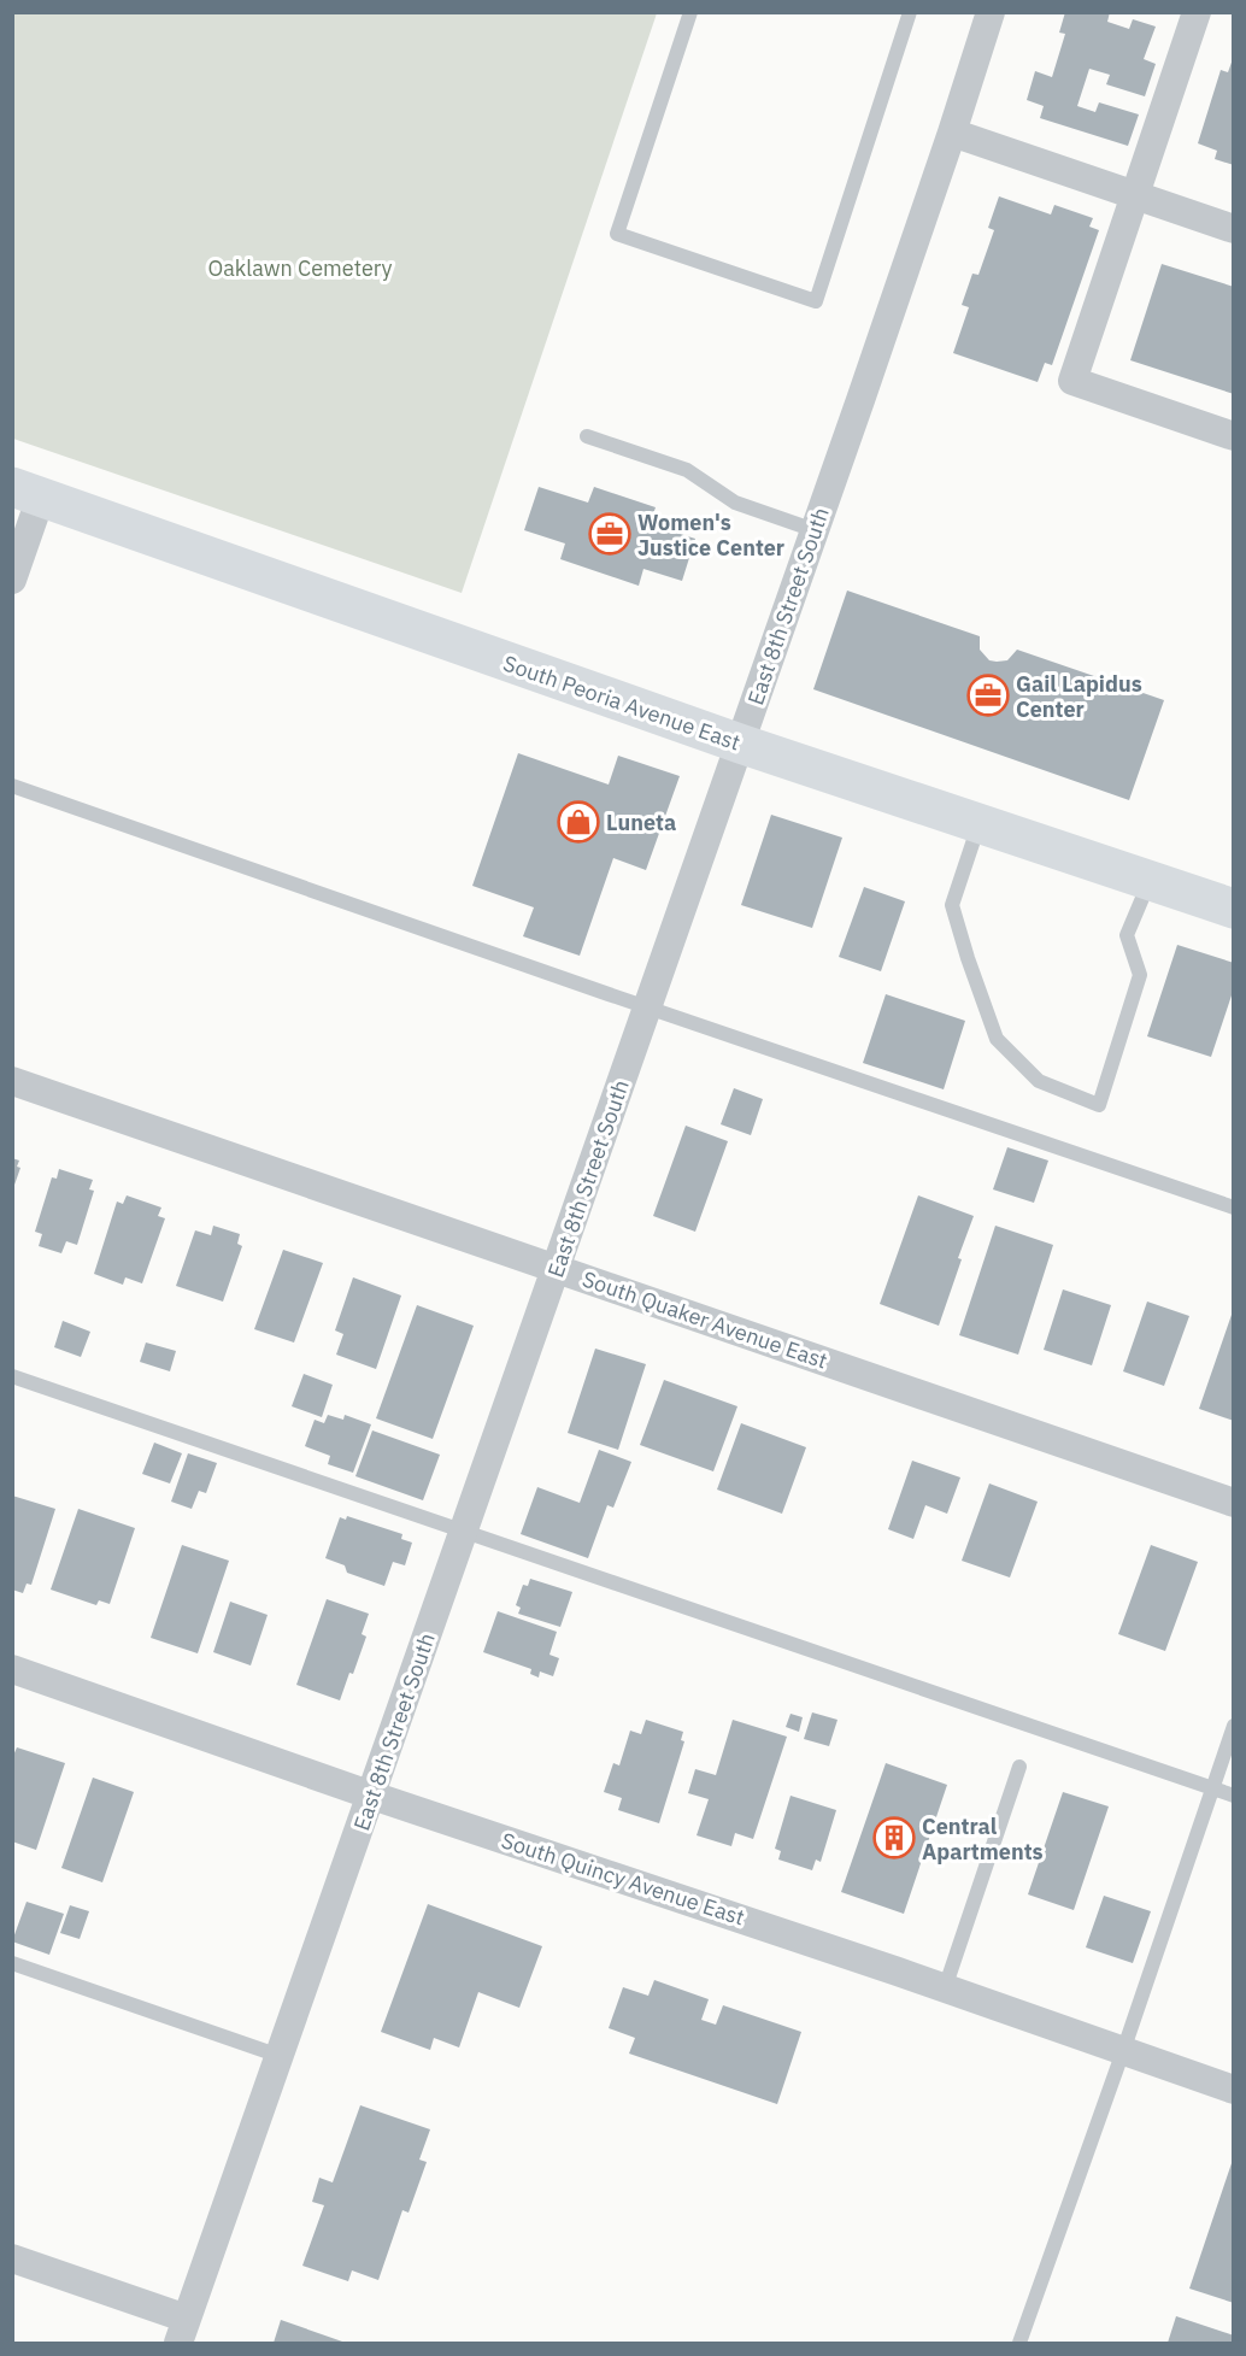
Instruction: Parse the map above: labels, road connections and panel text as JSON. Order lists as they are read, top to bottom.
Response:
{
  "streets": {
    "main road": ["South Peoria Avenue East"],
    "street": ["East 8th Street South", "South Quaker Avenue East", "South Quincy Avenue East"]
  },
  "crossings": [
    ["East 8th Street South", "South Peoria Avenue East"],
    ["East 8th Street South", "South Quaker Avenue East"],
    ["East 8th Street South", "South Quincy Avenue East"]
  ],
  "parks": ["Oaklawn Cemetery"],
  "places": {
    "office": ["Women's Justice Center", "Gail Lapidus Center"],
    "shop": ["Luneta"],
    "building": ["Central Apartments"]
  }
}
